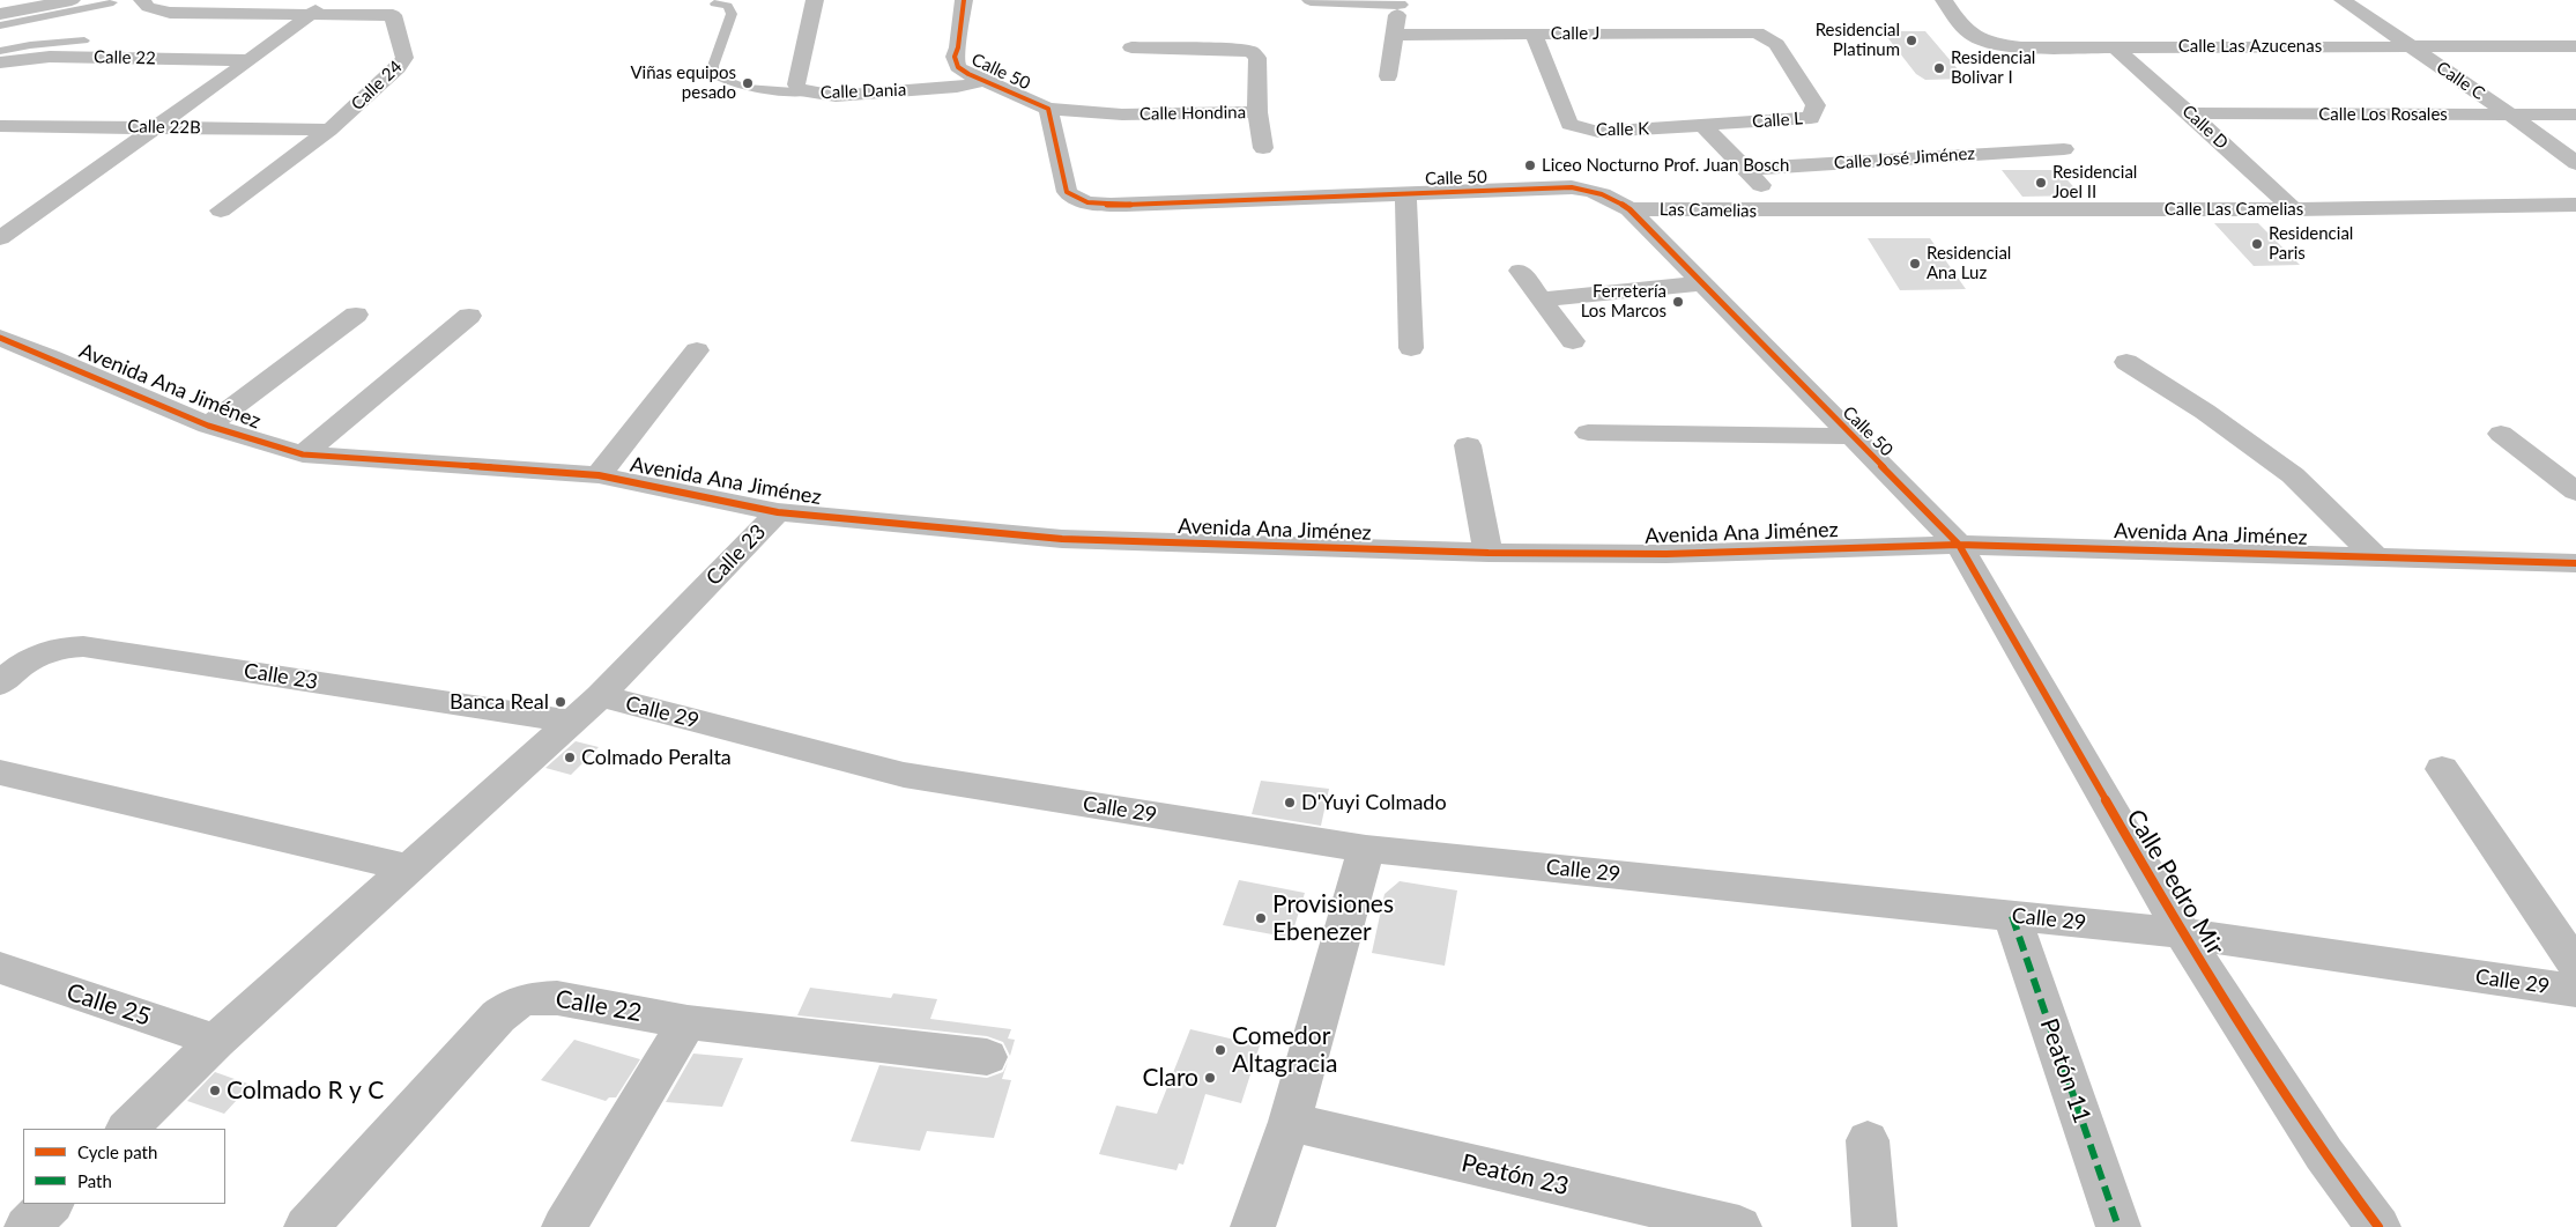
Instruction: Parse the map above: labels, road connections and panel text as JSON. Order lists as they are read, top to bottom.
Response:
{
  "streets": {
    "street": [
      "Calle J",
      "Calle Las Azucenas",
      "Calle 22",
      "Calle 50",
      "Calle C",
      "Calle 24",
      "Calle Dania",
      "Calle Hondina",
      "Calle Los Rosales",
      "Calle L",
      "Calle 22B",
      "Calle D",
      "Calle K",
      "Calle José Jiménez",
      "Calle Las Camelias",
      "Las Camelias",
      "Avenida Ana Jiménez",
      "Calle 23",
      "Calle 29",
      "Calle Pedro Mir",
      "Calle 25",
      "Peatón 11",
      "Peatón 23"
    ]
  },
  "crossings": [
    ["Calle J", "Calle L"],
    ["Calle J", "Calle K"],
    ["Calle Las Azucenas", "Calle C"],
    ["Calle Las Azucenas", "Calle D"],
    ["Calle 50", "Calle Dania"],
    ["Calle 50", "Calle Hondina"],
    ["Calle 50", "Las Camelias"],
    ["Calle 50", "Avenida Ana Jiménez"],
    ["Calle 50", "Calle Pedro Mir"],
    ["Calle C", "Calle Los Rosales"],
    ["Calle 24", "Calle 22B"],
    ["Calle Los Rosales", "Calle D"],
    ["Calle L", "Calle K"],
    ["Calle D", "Calle Las Camelias"],
    ["Calle Las Camelias", "Las Camelias"],
    ["Avenida Ana Jiménez", "Calle 23"],
    ["Avenida Ana Jiménez", "Calle Pedro Mir"],
    ["Calle 23", "Calle 29"],
    ["Calle 23", "Calle 25"],
    ["Calle 29", "Calle Pedro Mir"],
    ["Calle 29", "Peatón 11"]
  ],
  "places": [
    "Residencial Platinum",
    "Residencial Bolivar I",
    "Viñas equipos pesado",
    "Liceo Nocturno Prof. Juan Bosch",
    "Residencial Joel II",
    "Residencial Paris",
    "Residencial Ana Luz",
    "Ferretería Los Marcos",
    "Banca Real",
    "Colmado Peralta",
    "D'Yuyi Colmado",
    "Provisiones Ebenezer",
    "Comedor Altagracia",
    "Claro",
    "Colmado R y C"
  ],
  "legend": ["Cycle path", "Path"]
}
